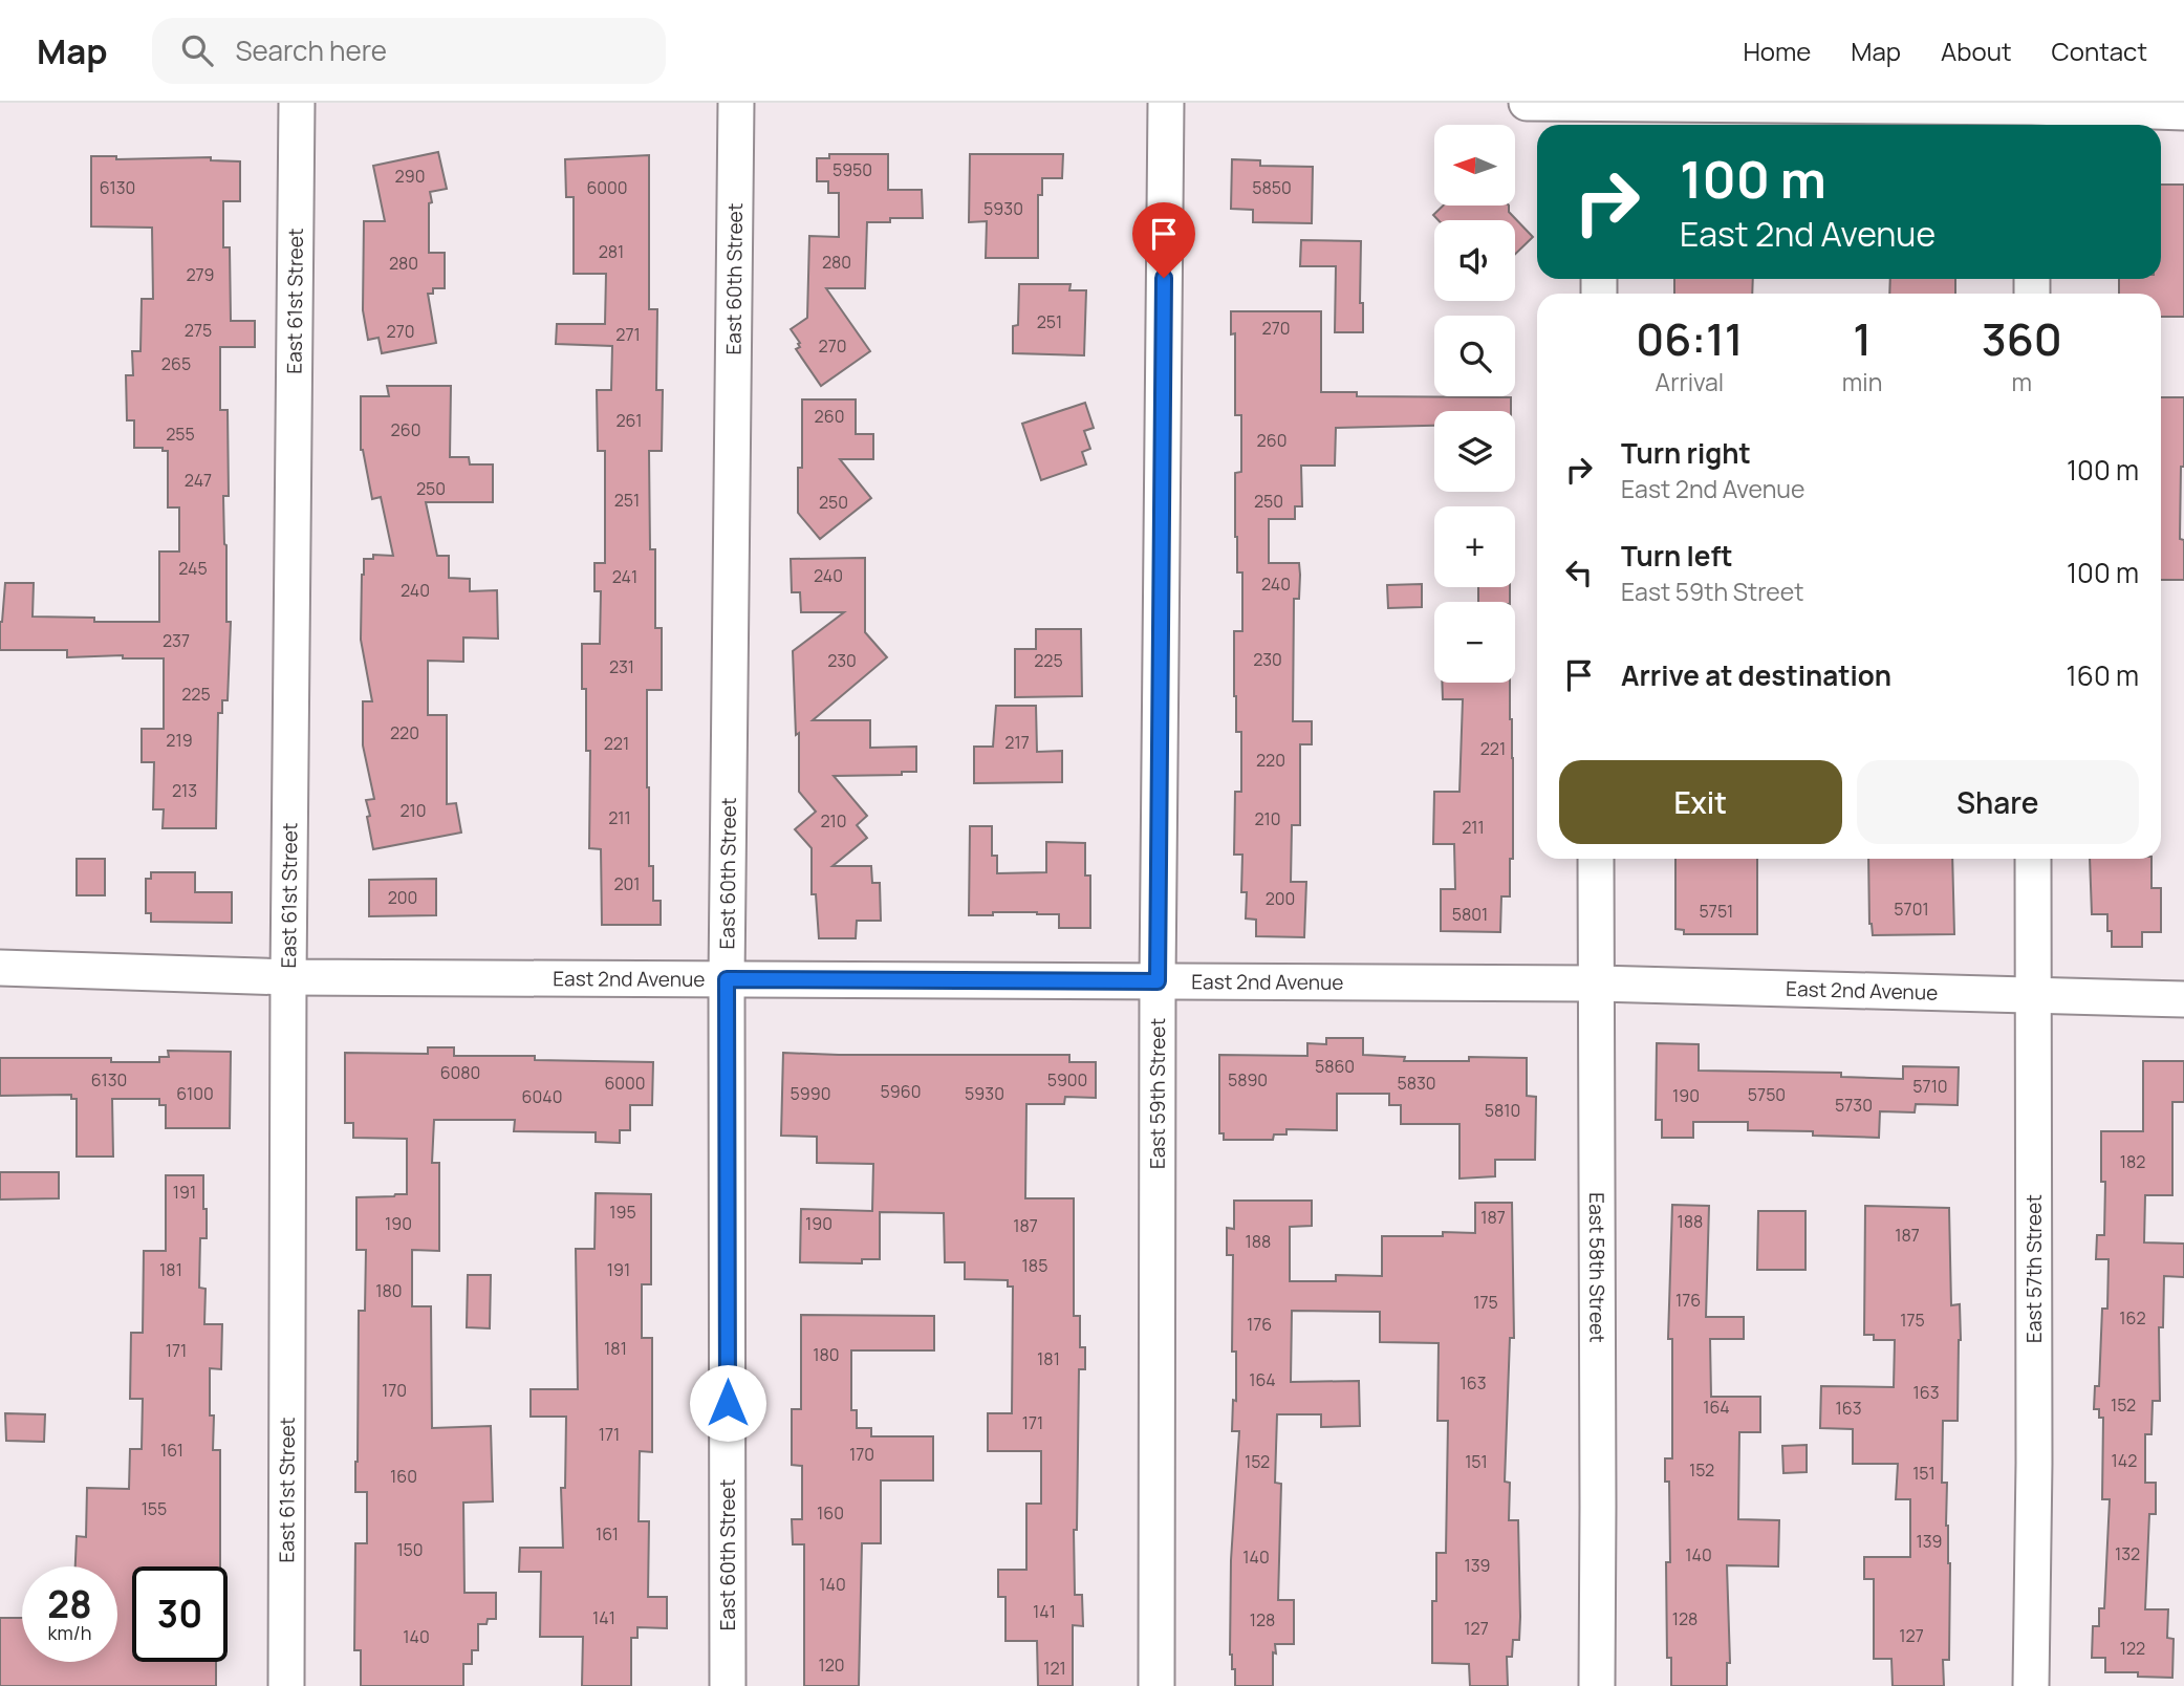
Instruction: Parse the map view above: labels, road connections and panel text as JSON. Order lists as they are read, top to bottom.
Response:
{
  "streets": {
    "street": [
      "East 60th Street",
      "East 61st Street",
      "East 2nd Avenue",
      "East 59th Street",
      "East 58th Street",
      "East 57th Street"
    ]
  },
  "crossings": [
    ["East 60th Street", "East 2nd Avenue"],
    ["East 61st Street", "East 2nd Avenue"],
    ["East 2nd Avenue", "East 59th Street"],
    ["East 2nd Avenue", "East 58th Street"],
    ["East 2nd Avenue", "East 57th Street"]
  ],
  "house_numbers": [
    "5950",
    "290",
    "6130",
    "6000",
    "5850",
    "5930",
    "281",
    "280",
    "280",
    "279",
    "251",
    "270",
    "275",
    "270",
    "271",
    "270",
    "265",
    "260",
    "261",
    "260",
    "255",
    "260",
    "247",
    "250",
    "251",
    "250",
    "250",
    "245",
    "240",
    "241",
    "240",
    "240",
    "237",
    "230",
    "230",
    "225",
    "231",
    "225",
    "220",
    "219",
    "217",
    "221",
    "221",
    "220",
    "213",
    "210",
    "211",
    "210",
    "210",
    "211",
    "201",
    "200",
    "200",
    "5701",
    "5751",
    "5801",
    "5860",
    "6080",
    "6130",
    "5900",
    "5890",
    "6000",
    "5830",
    "5710",
    "5960",
    "6100",
    "5990",
    "5930",
    "5750",
    "190",
    "6040",
    "5730",
    "5810",
    "182",
    "191",
    "195",
    "187",
    "188",
    "190",
    "190",
    "187",
    "187",
    "188",
    "185",
    "181",
    "191",
    "180",
    "176",
    "175",
    "162",
    "175",
    "176",
    "181",
    "171",
    "180",
    "181",
    "164",
    "163",
    "170",
    "163",
    "152",
    "164",
    "163",
    "171",
    "171",
    "161",
    "170",
    "142",
    "152",
    "151",
    "152",
    "151",
    "160",
    "155",
    "160",
    "161",
    "139",
    "150",
    "132",
    "140",
    "140",
    "139",
    "140",
    "141",
    "141",
    "128",
    "128",
    "127",
    "127",
    "140",
    "122",
    "120",
    "121"
  ],
  "north": "left",
  "page": {
    "header": "Map",
    "search": "Search here",
    "nav": [
      "Home",
      "Map",
      "About",
      "Contact"
    ],
    "map_buttons": ["+", "−"],
    "turn": ["100 m", "East 2nd Avenue"],
    "eta": [
      "06:11",
      "Arrival",
      "1",
      "min",
      "360",
      "m"
    ],
    "list": [
      {
        "name": "Turn right",
        "note": "East 2nd Avenue",
        "value": "100 m"
      },
      {
        "name": "Turn left",
        "note": "East 59th Street",
        "value": "100 m"
      },
      {
        "name": "Arrive at destination",
        "value": "160 m"
      }
    ],
    "buttons": ["Exit", "Share"],
    "speed": "28 km/h",
    "limit": "30"
  }
}
